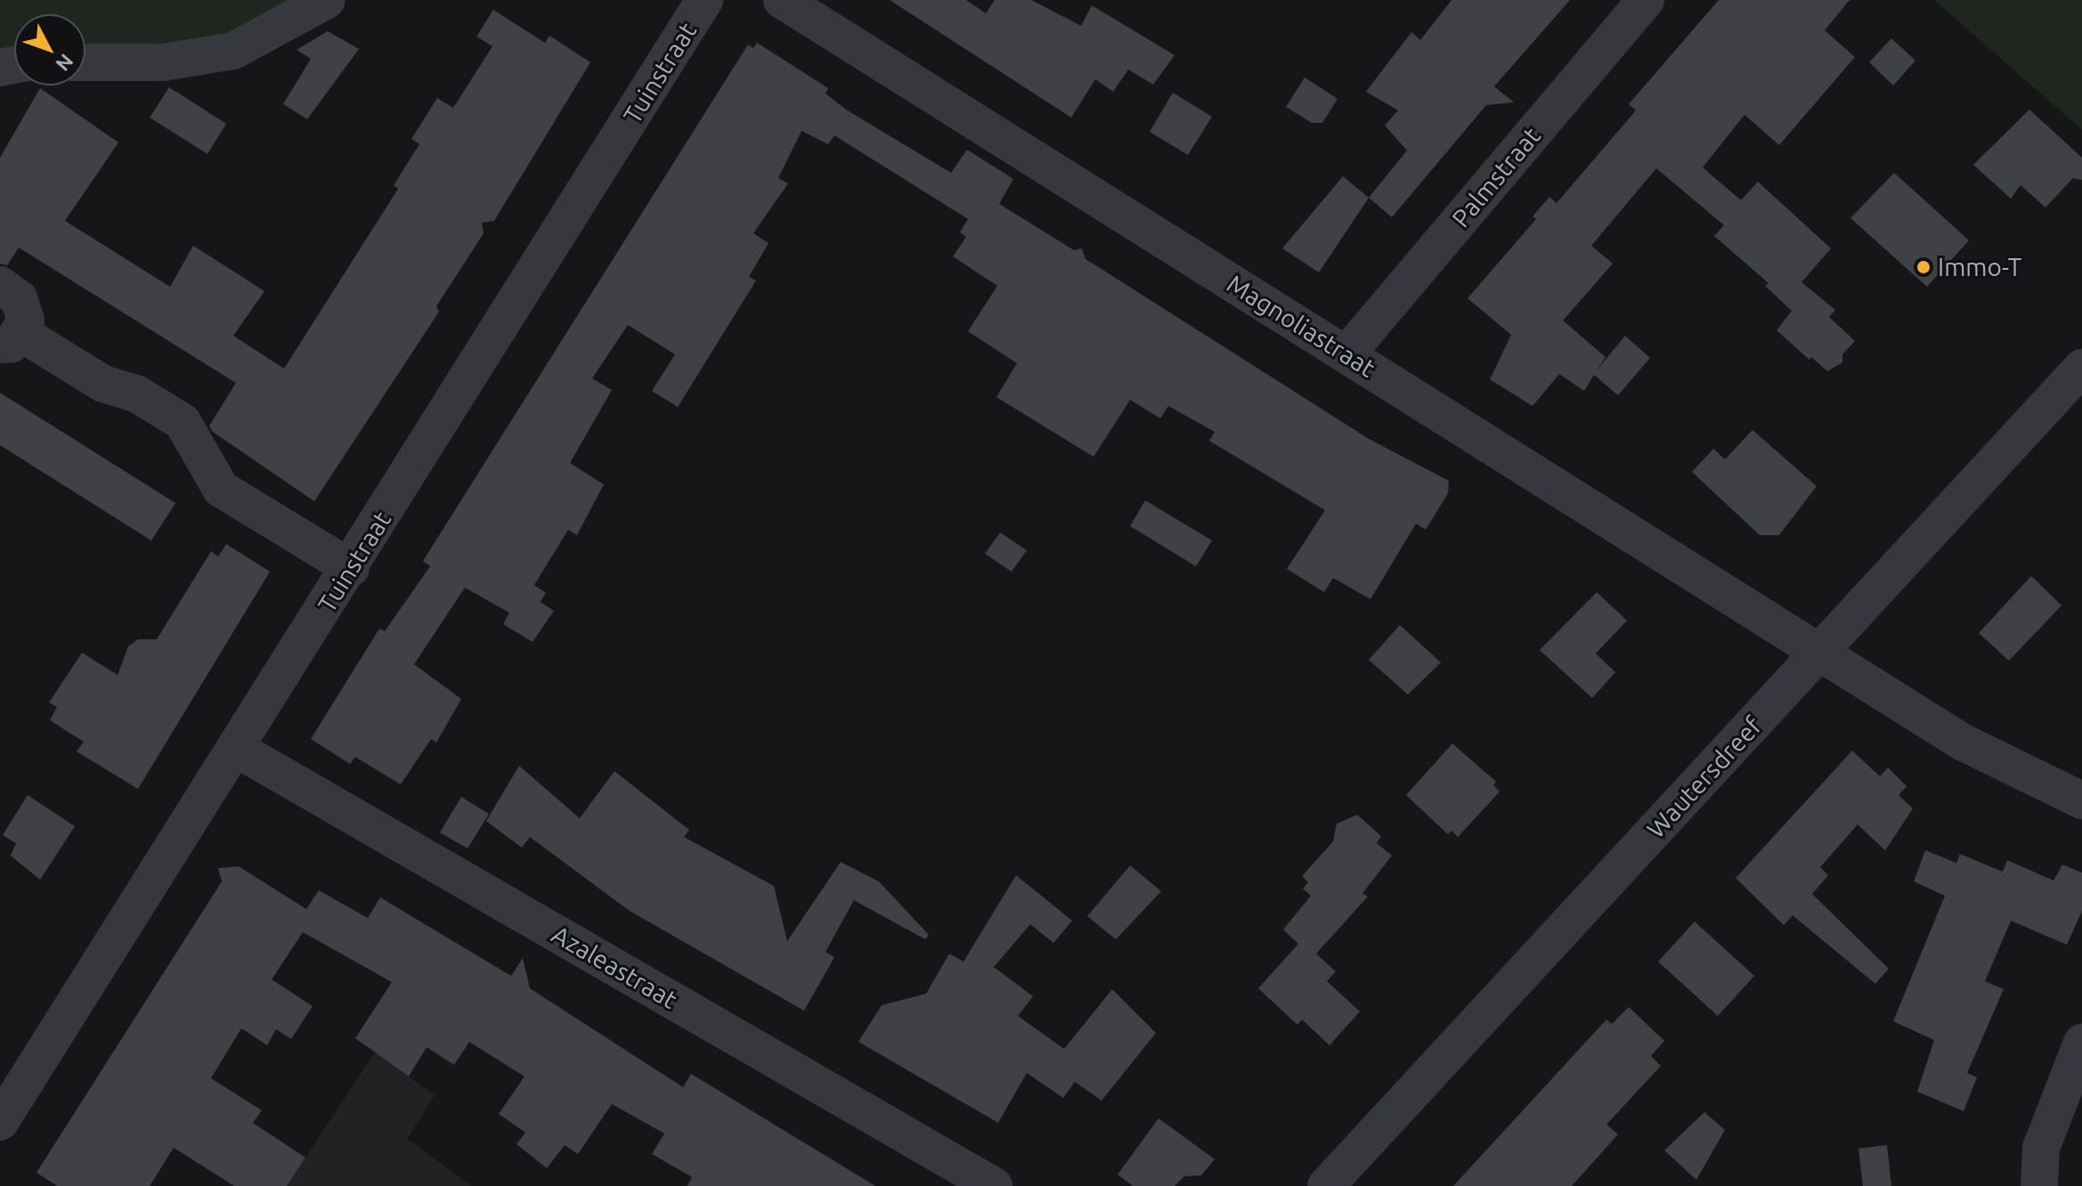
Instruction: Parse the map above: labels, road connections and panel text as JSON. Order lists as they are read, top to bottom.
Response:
{
  "streets": {
    "street": [
      "Tuinstraat",
      "Palmstraat",
      "Magnoliastraat",
      "Wautersdreef",
      "Azaleastraat"
    ]
  },
  "crossings": [
    ["Tuinstraat", "Azaleastraat"],
    ["Palmstraat", "Magnoliastraat"],
    ["Magnoliastraat", "Wautersdreef"]
  ],
  "places": ["Immo-T"],
  "north": "bottom right"
}
